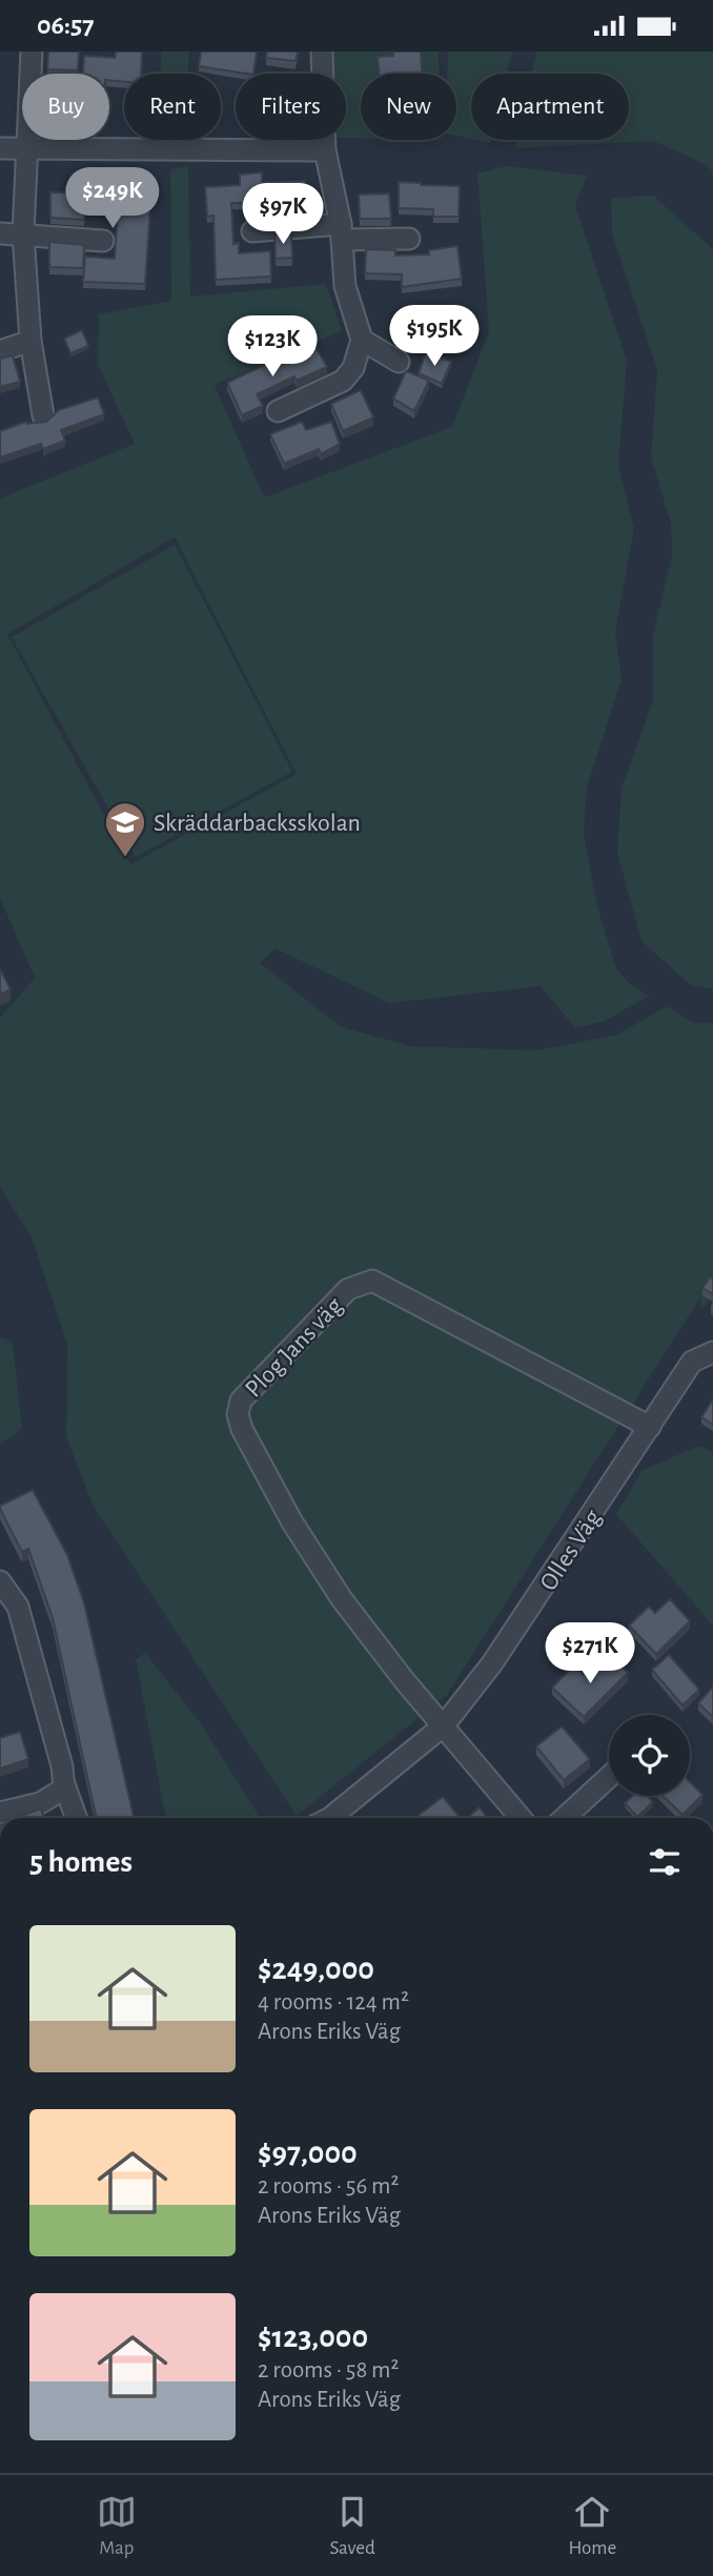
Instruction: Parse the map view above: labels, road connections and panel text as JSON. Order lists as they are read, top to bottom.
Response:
{
  "streets": {
    "street": ["Plog Jans väg", "Olles Väg"]
  },
  "crossings": [
    ["Plog Jans väg", "Olles Väg"]
  ],
  "places": {
    "school or university": ["Skräddarbacksskolan"]
  },
  "page": {
    "status": "06:57",
    "chip": [
      "Buy",
      "Rent",
      "Filters",
      "New",
      "Apartment"
    ],
    "price": [
      "$249K",
      "$97K",
      "$195K",
      "$123K",
      "$271K"
    ],
    "heading": "5 homes",
    "list": [
      {
        "name": "$249,000",
        "note": "4 rooms · 124 m² · Arons Eriks Väg"
      },
      {
        "name": "$97,000",
        "note": "2 rooms · 56 m² · Arons Eriks Väg"
      },
      {
        "name": "$123,000",
        "note": "2 rooms · 58 m² · Arons Eriks Väg"
      }
    ],
    "tabs": ["Map", "Saved", "Home"]
  }
}
